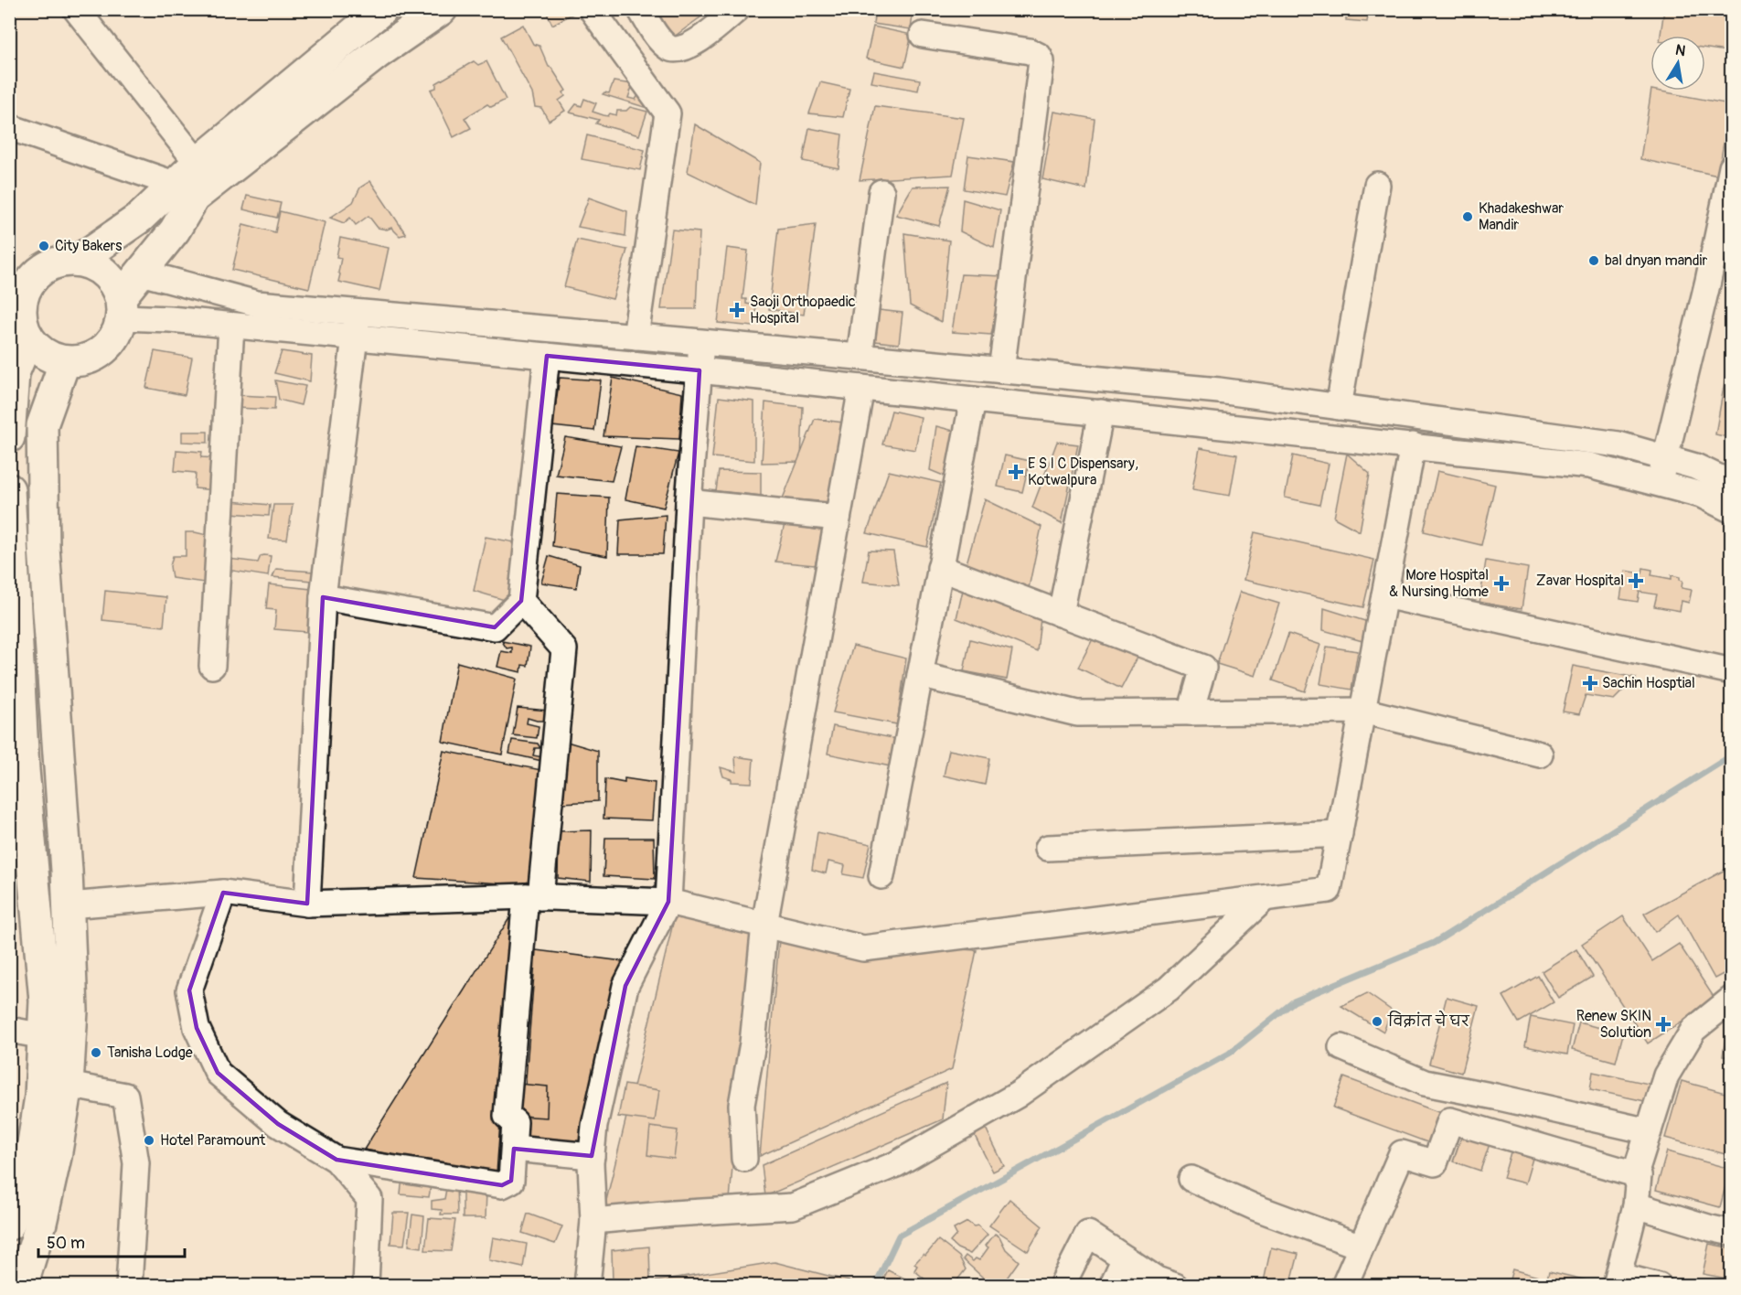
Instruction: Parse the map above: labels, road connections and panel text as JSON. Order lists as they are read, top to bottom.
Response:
{
  "places": {
    "other": [
      "Khadakeshwar Mandir",
      "City Bakers",
      "bal dnyan mandir",
      "विक्रांत चे घर",
      "Tanisha Lodge",
      "Hotel Paramount"
    ],
    "health": [
      "Saoji Orthopaedic Hospital",
      "E S I C Dispensary, Kotwalpura",
      "Zavar Hospital",
      "More Hospital & Nursing Home",
      "Sachin Hosptial",
      "Renew SKIN Solution"
    ]
  },
  "scale_bar": "50 m",
  "north": "top"
}
